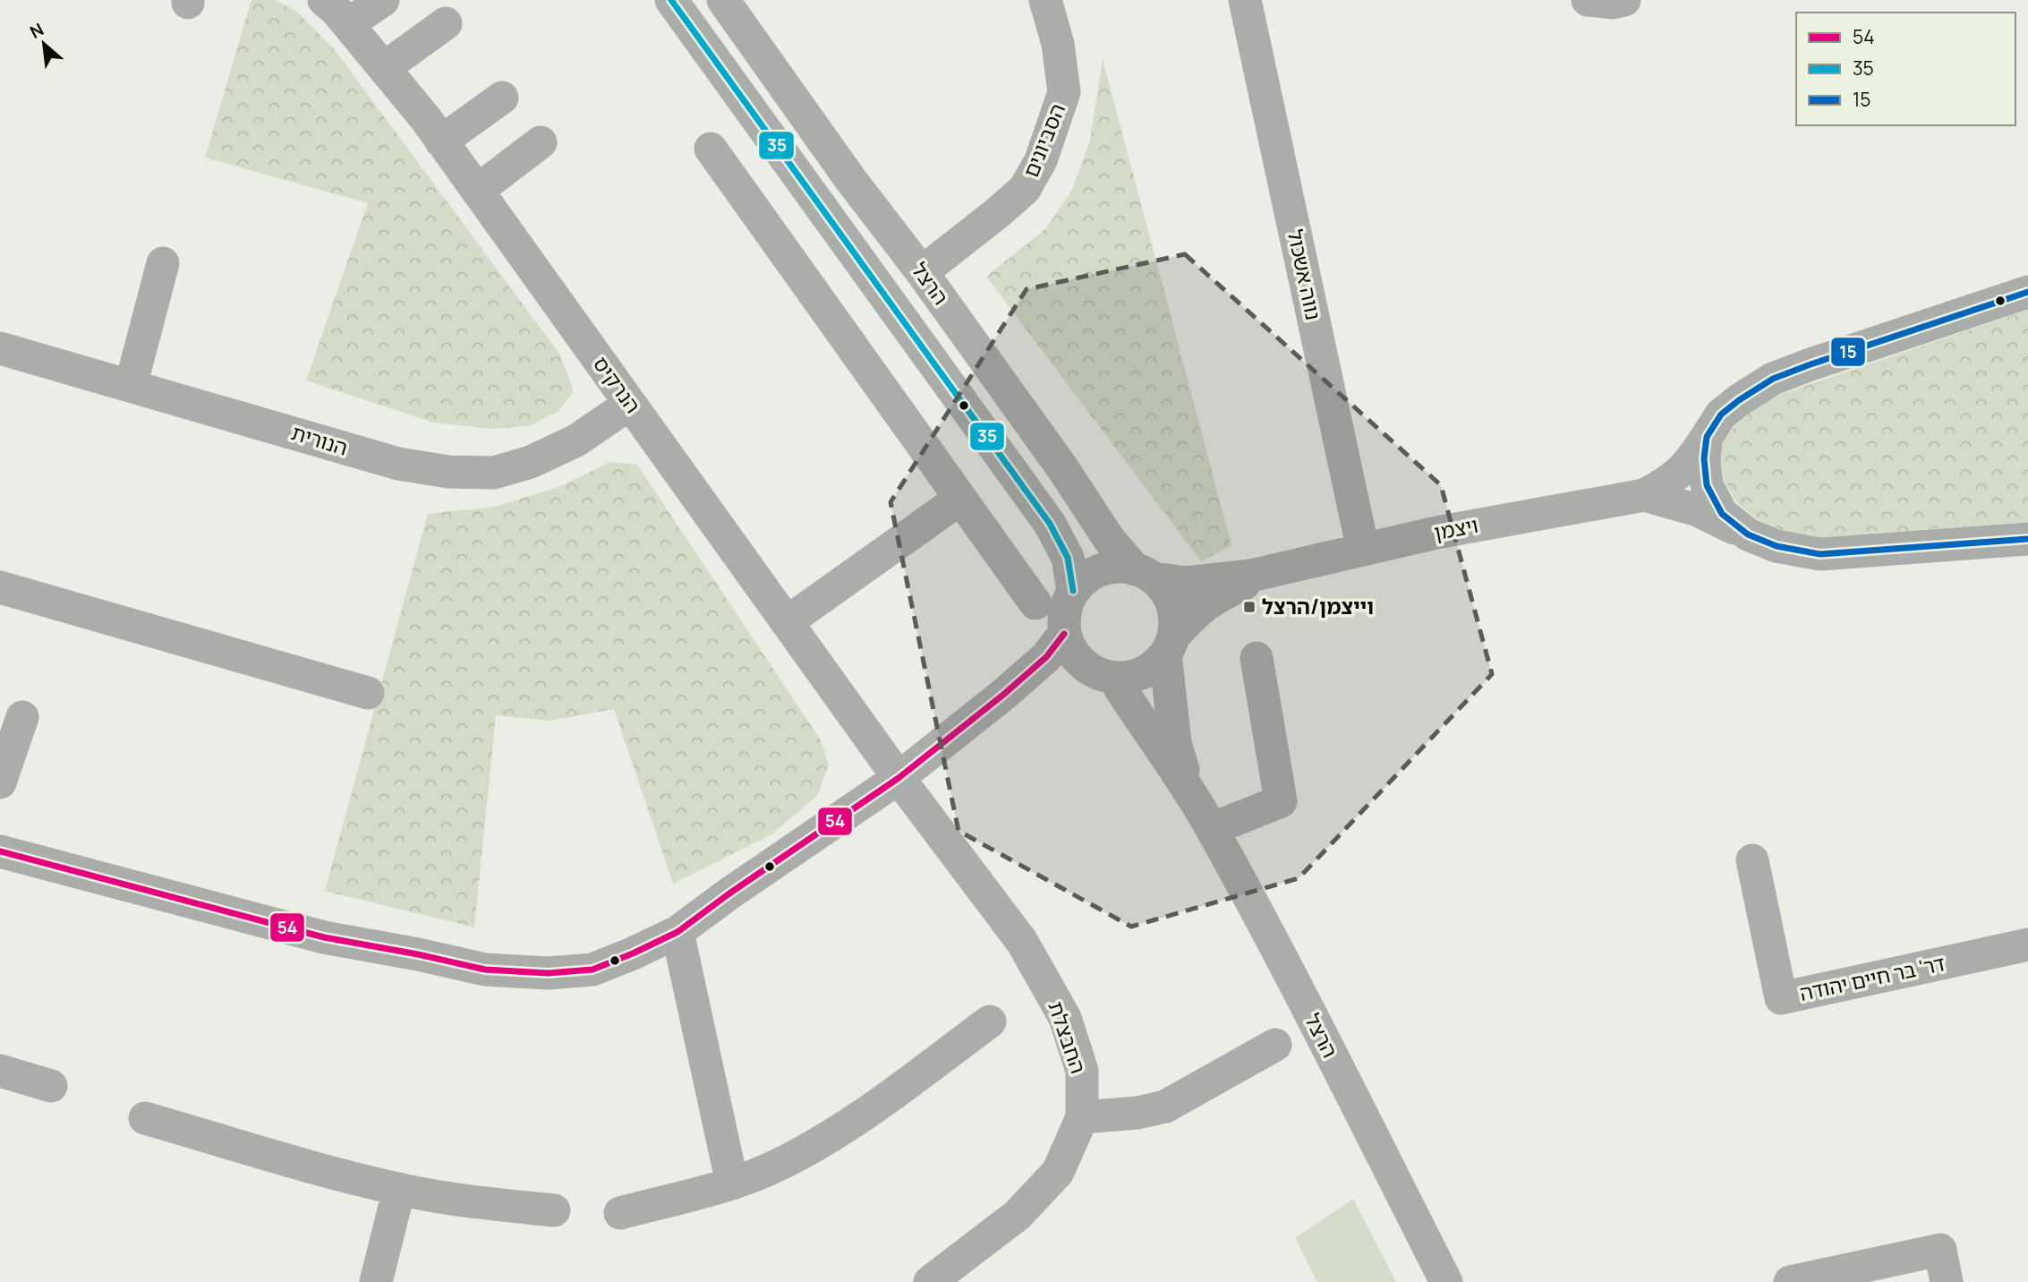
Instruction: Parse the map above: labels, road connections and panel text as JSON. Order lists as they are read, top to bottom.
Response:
{
  "streets": {
    "street": [
      "הסביונים",
      "נווה אשכול",
      "הרצל",
      "הנרקיס",
      "הנורית",
      "ויצמן",
      "דר' בר חיים יהודה",
      "החבצלת"
    ]
  },
  "crossings": [
    ["הסביונים", "הרצל"],
    ["נווה אשכול", "ויצמן"],
    ["הרצל", "ויצמן"],
    ["הנרקיס", "הנורית"],
    ["הנרקיס", "החבצלת"]
  ],
  "places": {
    "transit": ["וייצמן/הרצל"]
  },
  "lines": ["transit line 35", "transit line 15", "transit line 54"],
  "legend": ["54", "35", "15"],
  "north": "top left"
}
